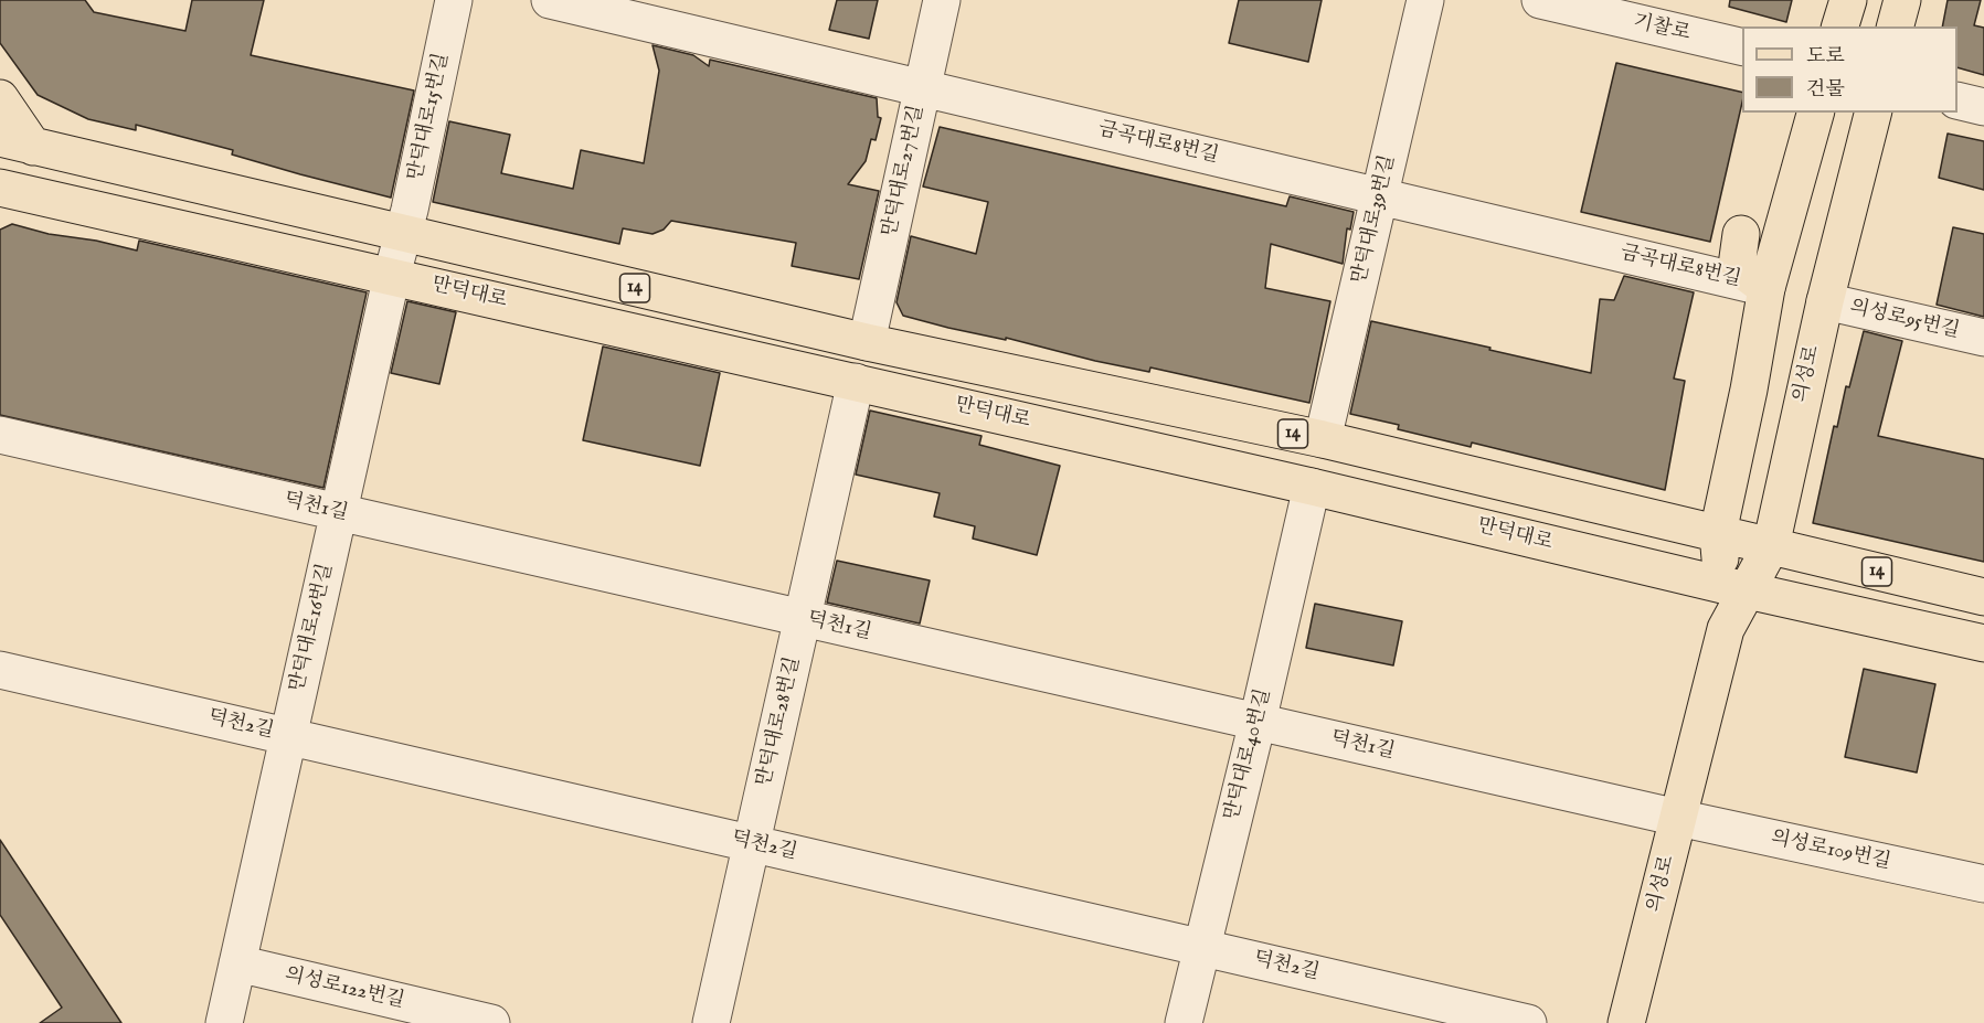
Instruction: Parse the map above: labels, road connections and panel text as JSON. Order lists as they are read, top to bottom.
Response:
{
  "streets": {
    "main road": ["14", "만덕대로", "의성로"],
    "street": [
      "기찰로",
      "만덕대로15번길",
      "금곡대로8번길",
      "만덕대로27번길",
      "만덕대로39번길",
      "의성로95번길",
      "덕천1길",
      "만덕대로16번길",
      "만덕대로28번길",
      "덕천2길",
      "만덕대로40번길",
      "의성로109번길",
      "의성로122번길"
    ]
  },
  "crossings": [
    ["만덕대로15번길", "14"],
    ["만덕대로15번길", "만덕대로16번길"],
    ["금곡대로8번길", "만덕대로27번길"],
    ["금곡대로8번길", "만덕대로39번길"],
    ["금곡대로8번길", "의성로"],
    ["만덕대로27번길", "14"],
    ["만덕대로39번길", "14"],
    ["14", "의성로"],
    ["14", "만덕대로16번길"],
    ["만덕대로", "의성로"],
    ["만덕대로", "만덕대로16번길"],
    ["만덕대로", "만덕대로28번길"],
    ["만덕대로", "만덕대로40번길"],
    ["의성로", "덕천1길"],
    ["의성로", "의성로109번길"],
    ["덕천1길", "만덕대로16번길"],
    ["덕천1길", "만덕대로28번길"],
    ["덕천1길", "만덕대로40번길"],
    ["덕천1길", "의성로109번길"],
    ["만덕대로16번길", "덕천2길"],
    ["만덕대로16번길", "의성로122번길"],
    ["만덕대로28번길", "덕천2길"],
    ["덕천2길", "만덕대로40번길"]
  ],
  "legend": ["도로", "건물"]
}
